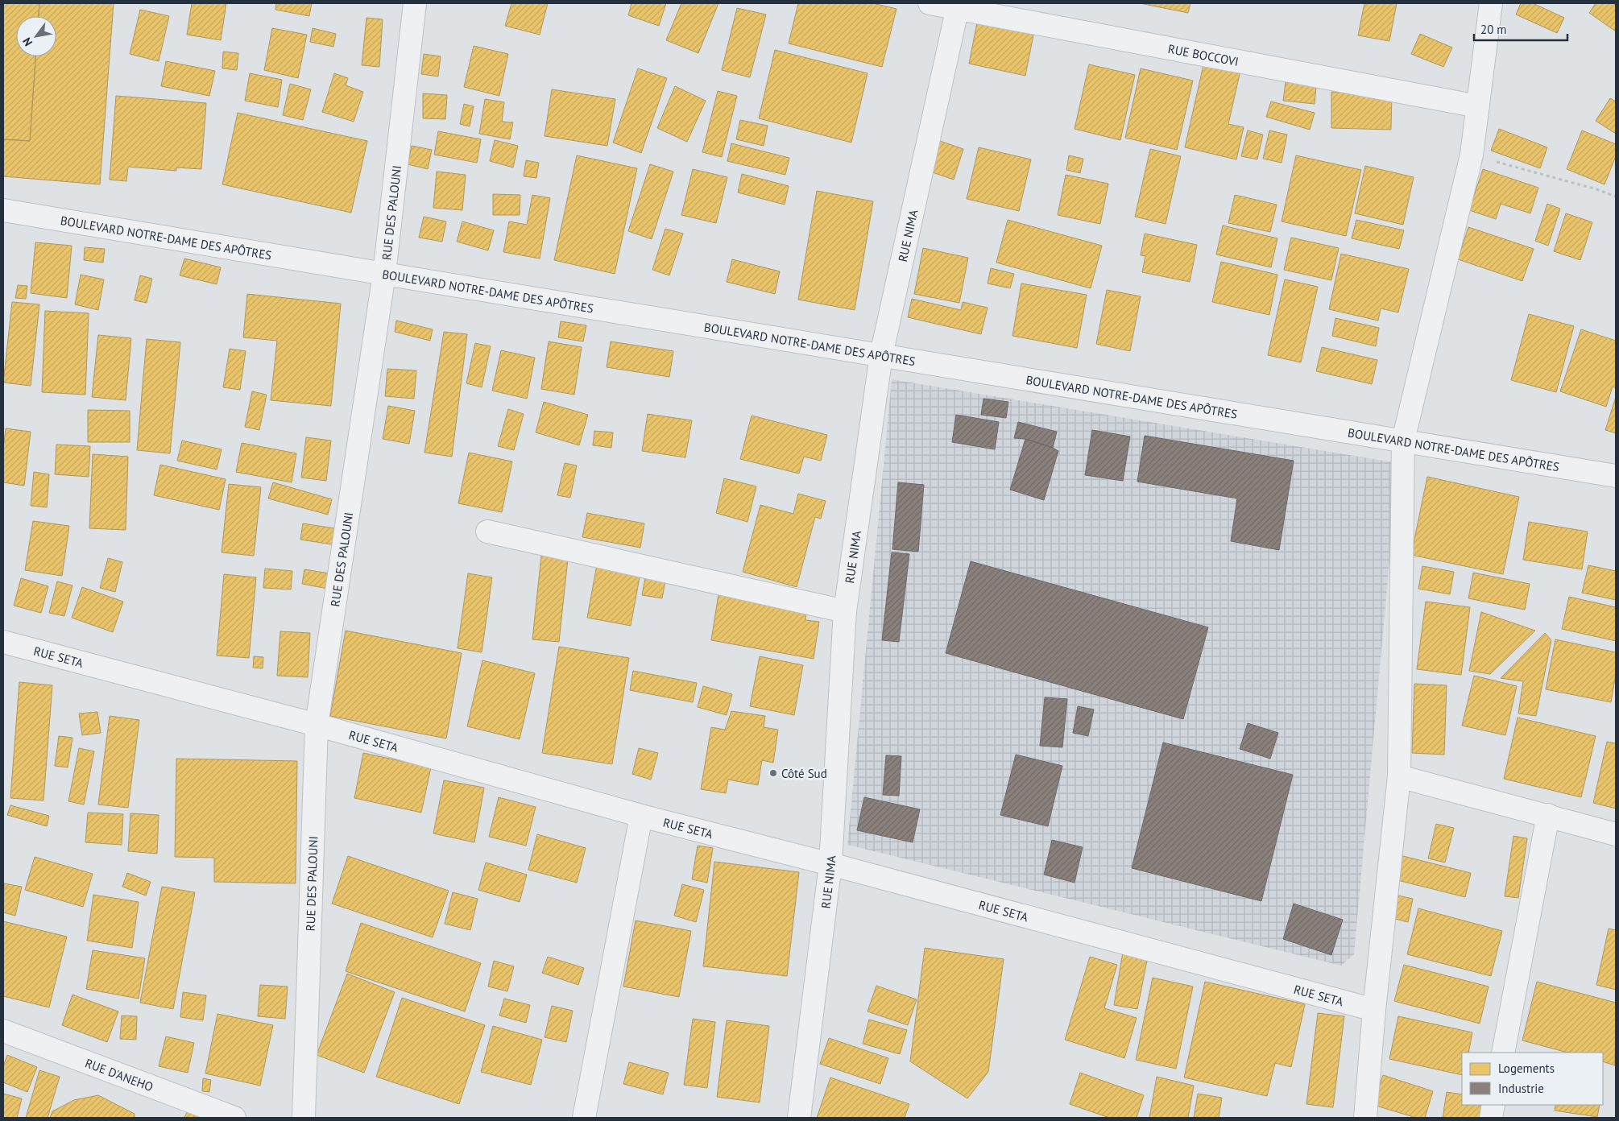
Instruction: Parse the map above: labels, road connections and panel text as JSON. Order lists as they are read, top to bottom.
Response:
{
  "streets": {
    "street": [
      "RUE BOCCOVI",
      "RUE DES PALOUNI",
      "RUE NIMA",
      "BOULEVARD NOTRE-DAME DES APÔTRES",
      "RUE SETA",
      "RUE D'ANEHO"
    ]
  },
  "crossings": [
    ["RUE BOCCOVI", "RUE NIMA"],
    ["RUE DES PALOUNI", "BOULEVARD NOTRE-DAME DES APÔTRES"],
    ["RUE DES PALOUNI", "RUE SETA"],
    ["RUE NIMA", "BOULEVARD NOTRE-DAME DES APÔTRES"],
    ["RUE NIMA", "RUE SETA"]
  ],
  "places": ["Côté Sud"],
  "legend": ["Logements", "Industrie"],
  "scale_bar": "20 m",
  "north": "bottom left"
}
